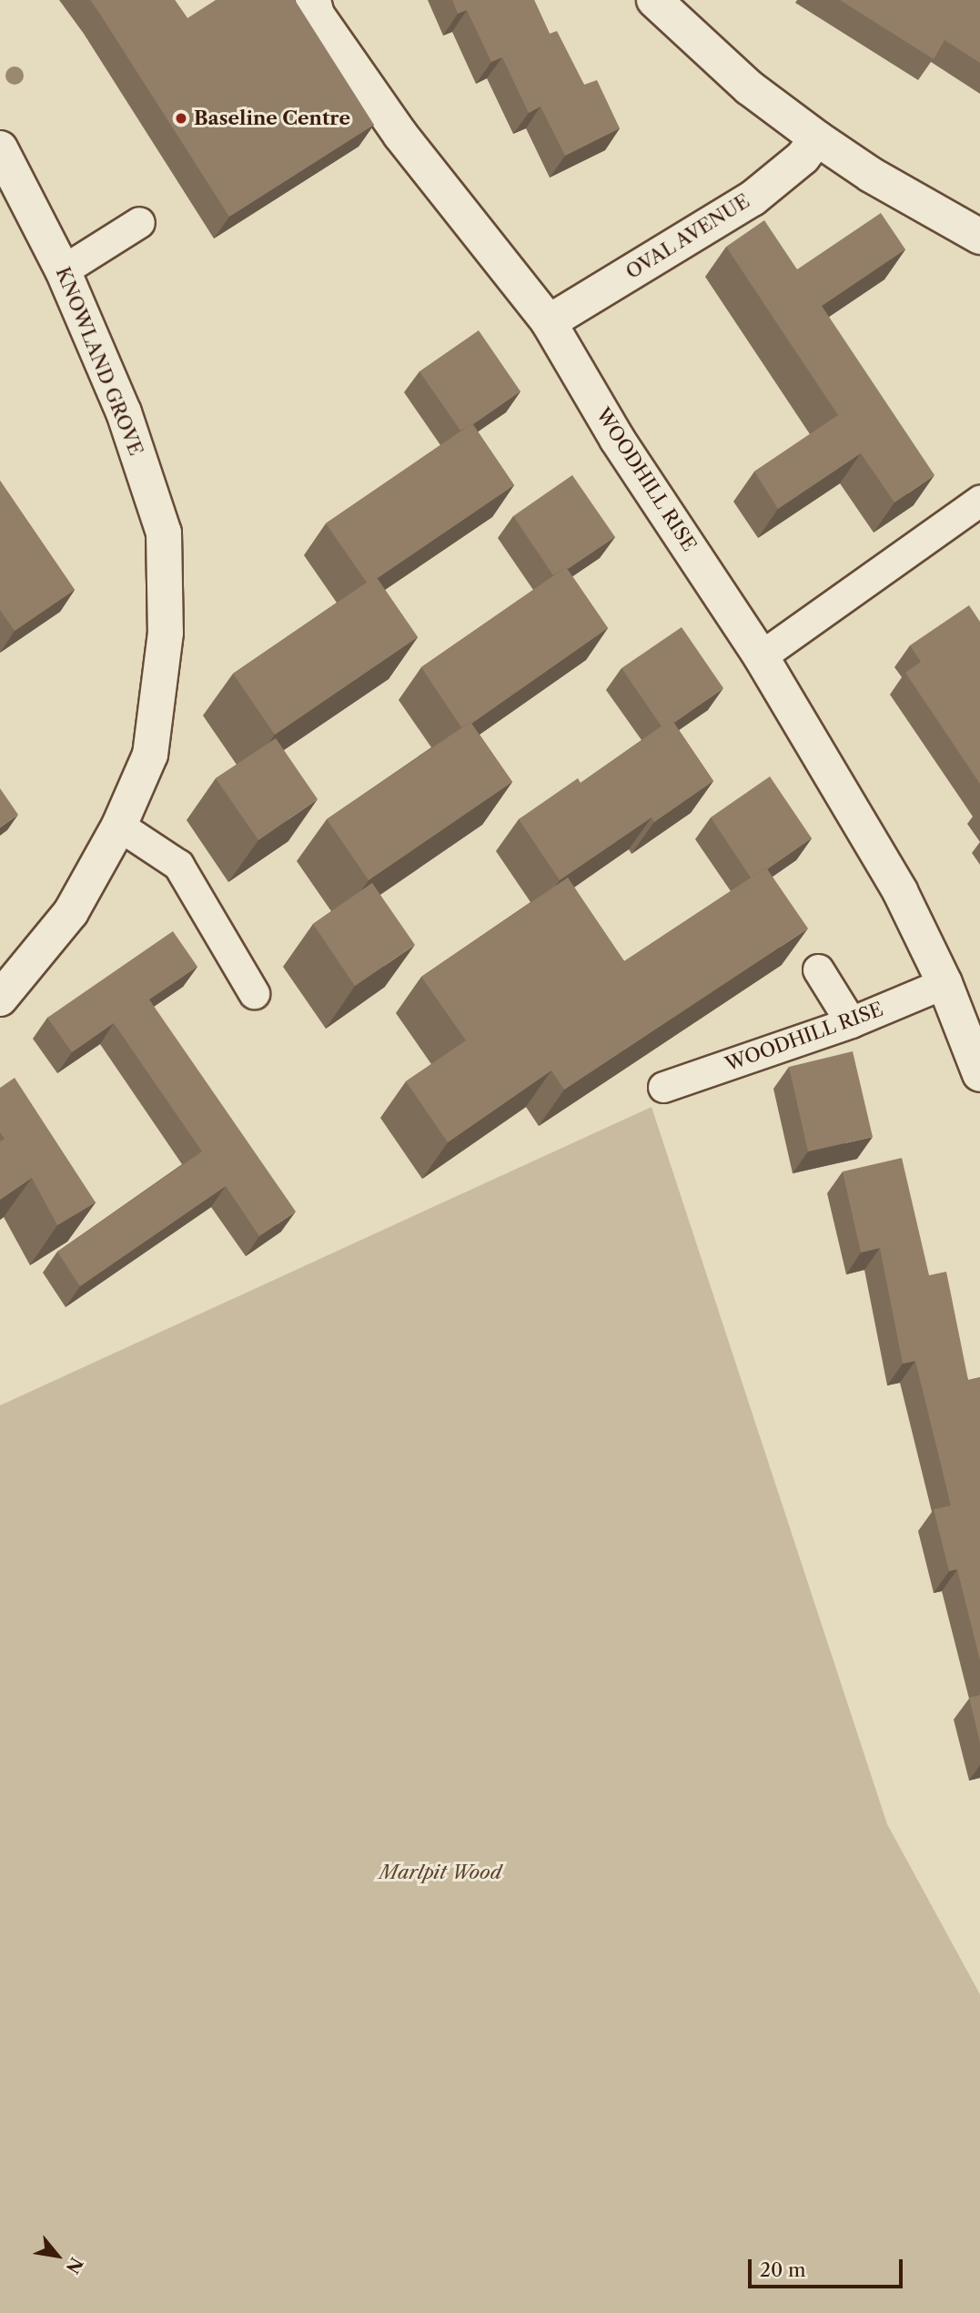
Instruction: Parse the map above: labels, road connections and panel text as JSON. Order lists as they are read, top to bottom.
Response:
{
  "streets": {
    "street": ["OVAL AVENUE", "KNOWLAND GROVE", "WOODHILL RISE"]
  },
  "crossings": [
    ["OVAL AVENUE", "WOODHILL RISE"]
  ],
  "parks": ["Marlpit Wood"],
  "places": ["Baseline Centre"],
  "scale_bar": "20 m",
  "north": "bottom right"
}
